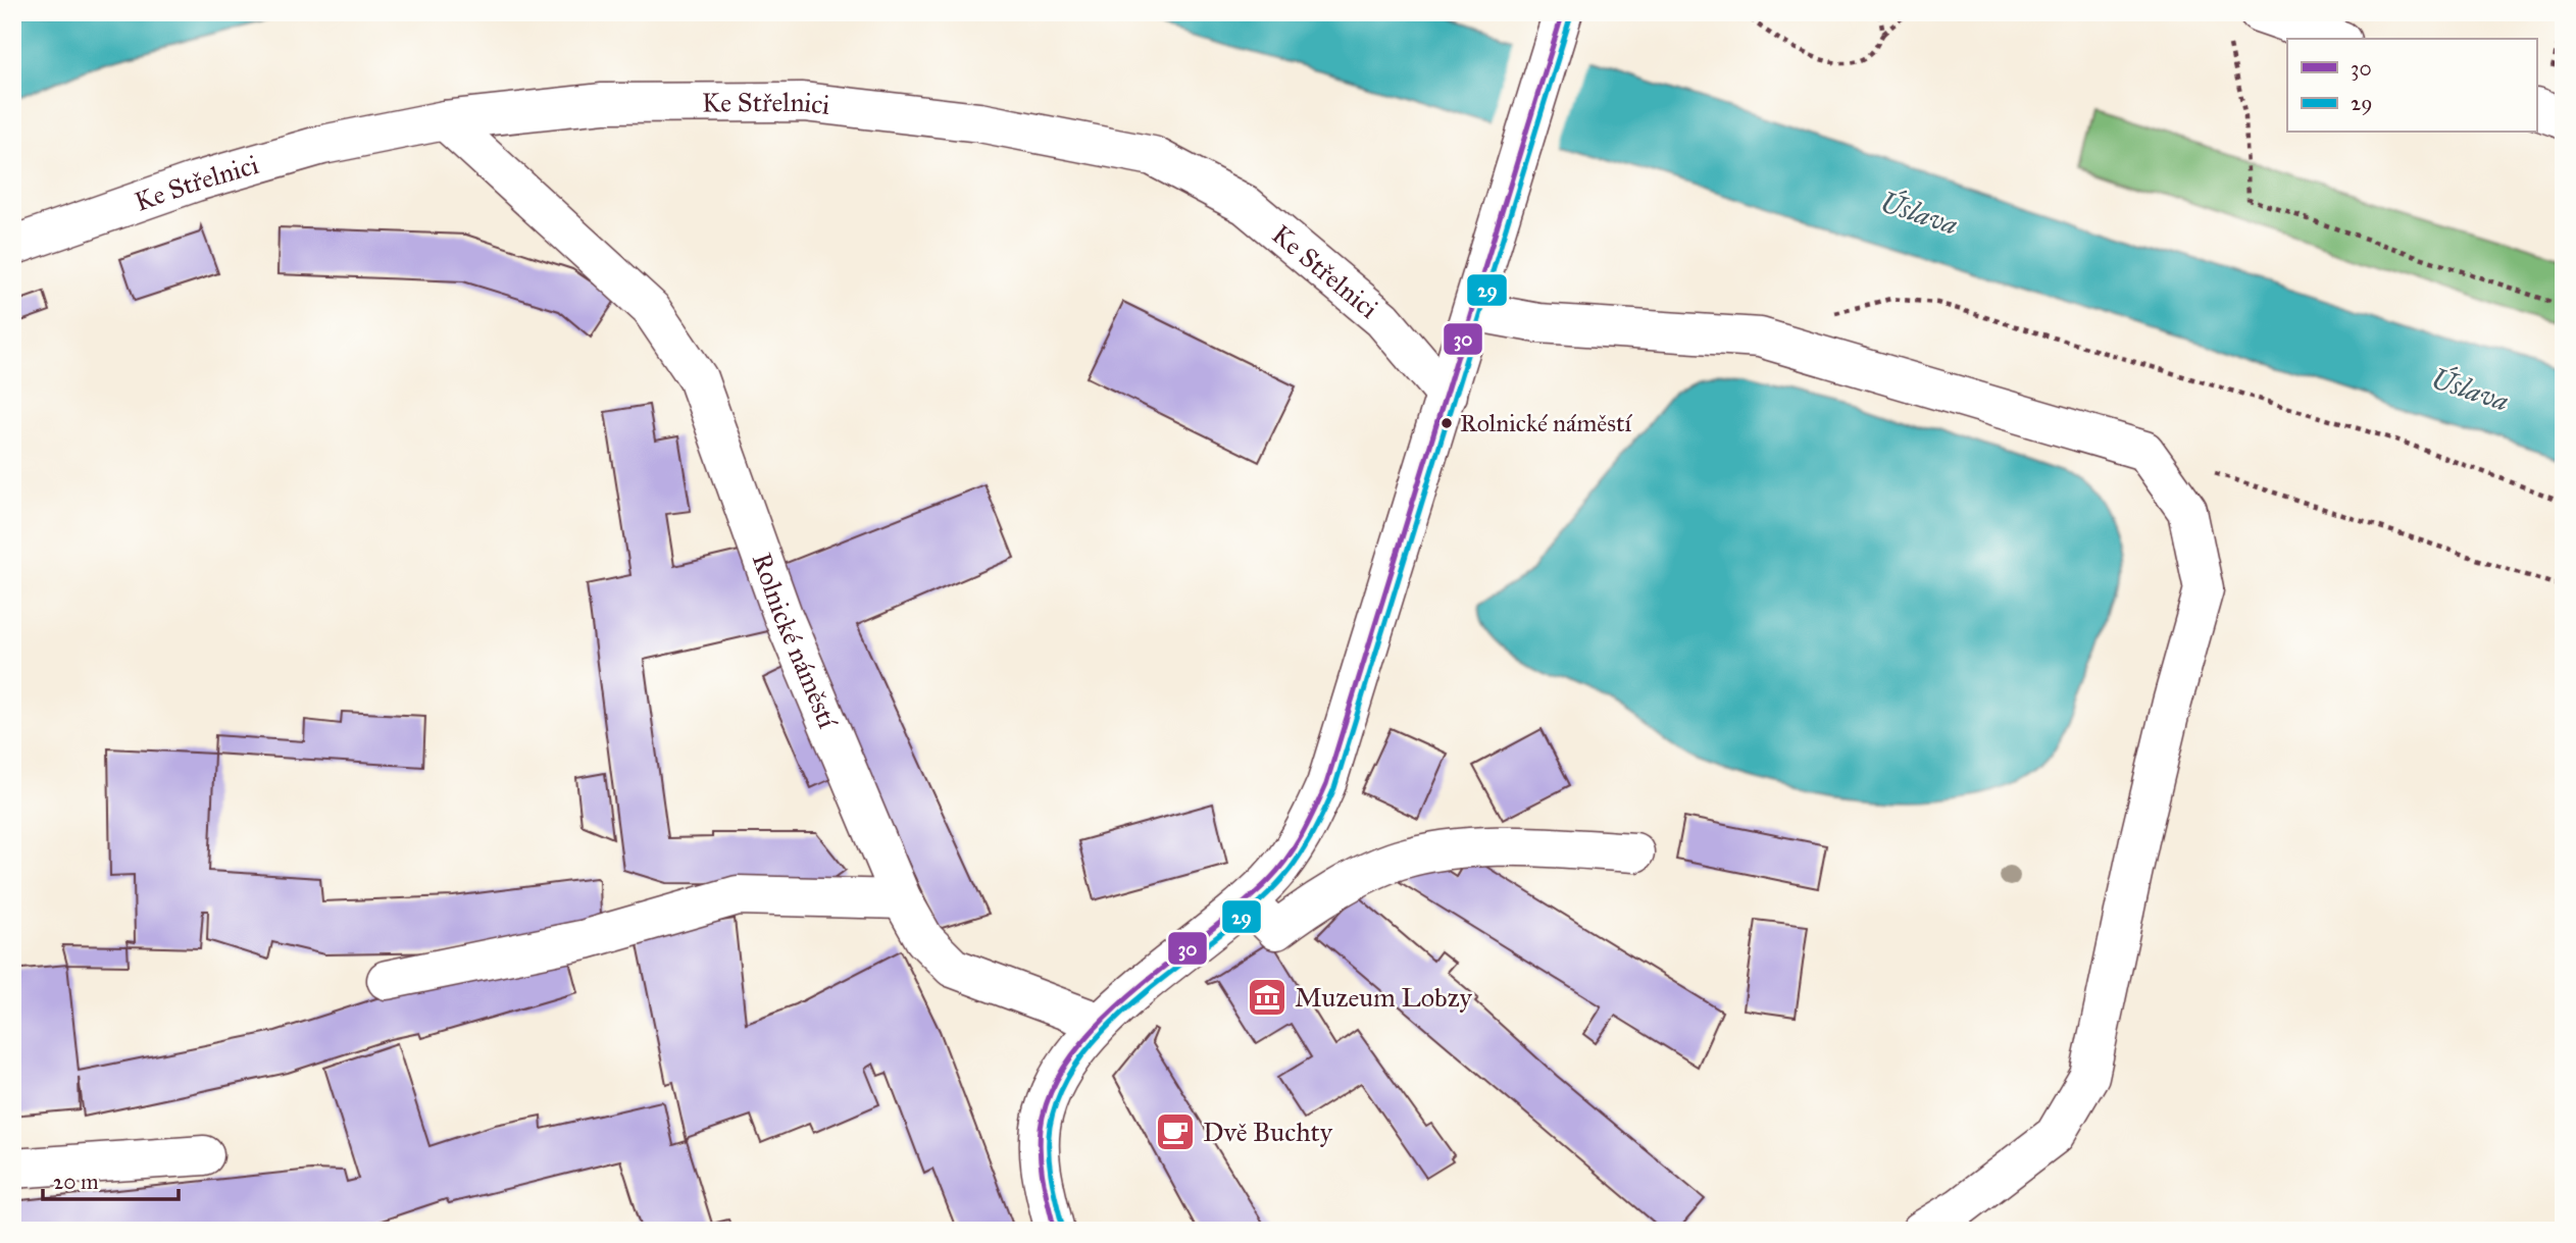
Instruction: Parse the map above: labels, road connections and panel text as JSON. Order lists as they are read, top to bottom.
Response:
{
  "streets": {
    "street": ["Ke Střelnici", "Rolnické náměstí"]
  },
  "crossings": [
    ["Ke Střelnici", "Rolnické náměstí"]
  ],
  "water": ["Úslava"],
  "places": {
    "other": ["Rolnické náměstí"],
    "museum": ["Muzeum Lobzy"],
    "cafe": ["Dvě Buchty"]
  },
  "lines": ["transit line 30", "transit line 29"],
  "legend": ["30", "29"],
  "scale_bar": "20 m"
}
